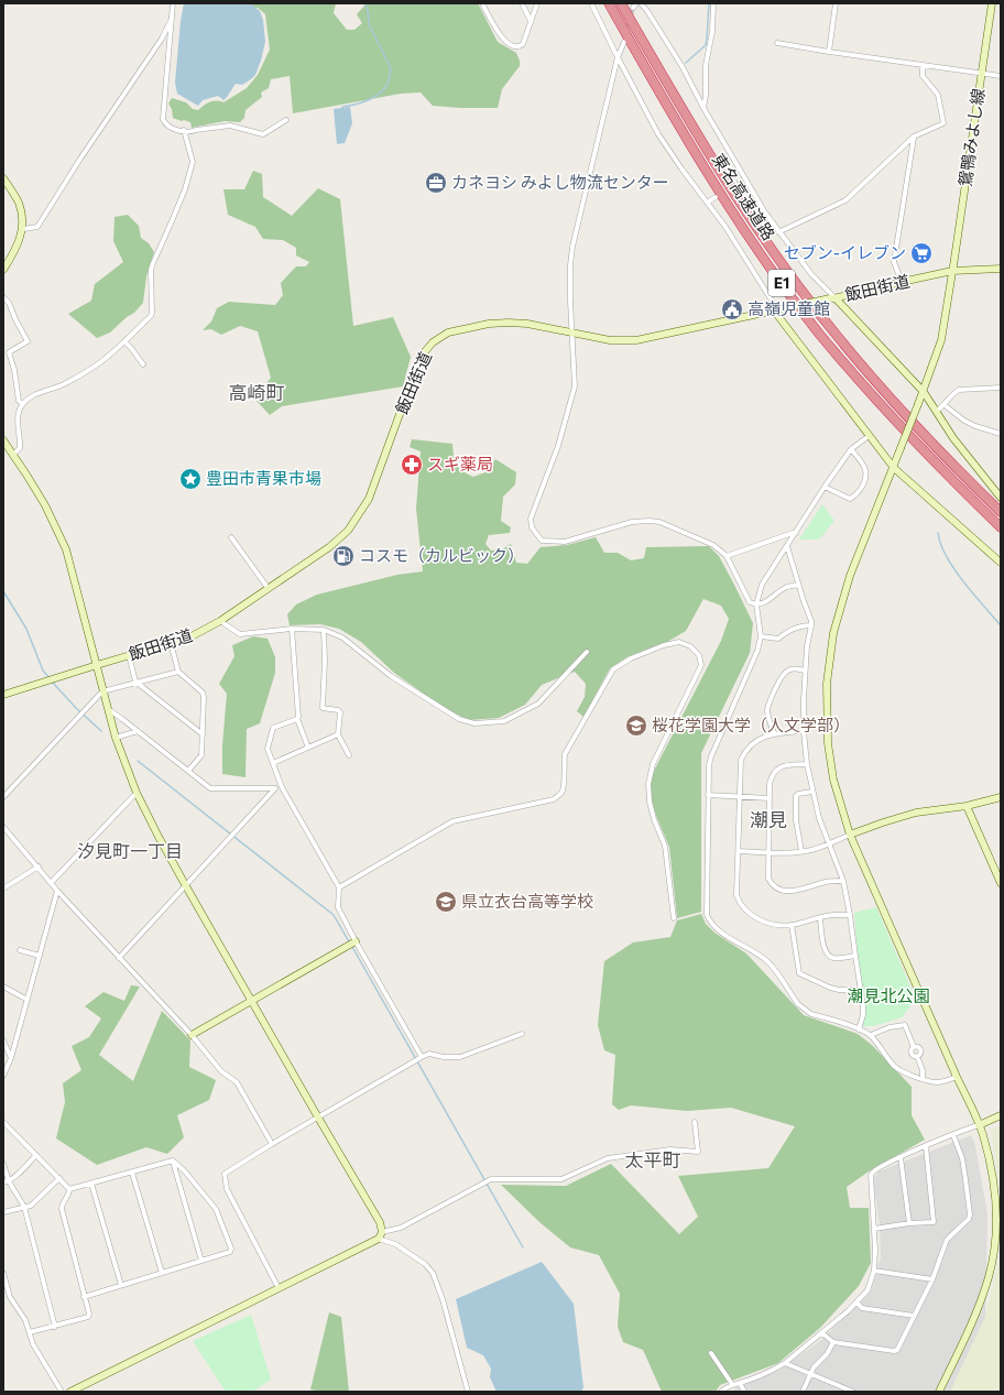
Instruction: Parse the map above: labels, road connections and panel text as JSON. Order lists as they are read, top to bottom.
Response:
{
  "streets": {
    "highway": ["東名高速道路", "E1"],
    "street": ["鴛鴨みよし線", "飯田街道"]
  },
  "crossings": [
    ["鴛鴨みよし線", "飯田街道"]
  ],
  "districts": [
    "高崎町",
    "潮見",
    "汐見町一丁目",
    "太平町"
  ],
  "parks": ["潮見北公園"],
  "places": {
    "office": ["カネヨシ みよし物流センター"],
    "supermarket": ["セブン-イレブン"],
    "public building": ["高嶺児童館"],
    "pharmacy": ["スギ薬局"],
    "place": ["豊田市青果市場"],
    "fuel station": ["コスモ（カルビック）"],
    "school or university": ["桜花学園大学（人文学部）", "県立衣台高等学校"]
  }
}
